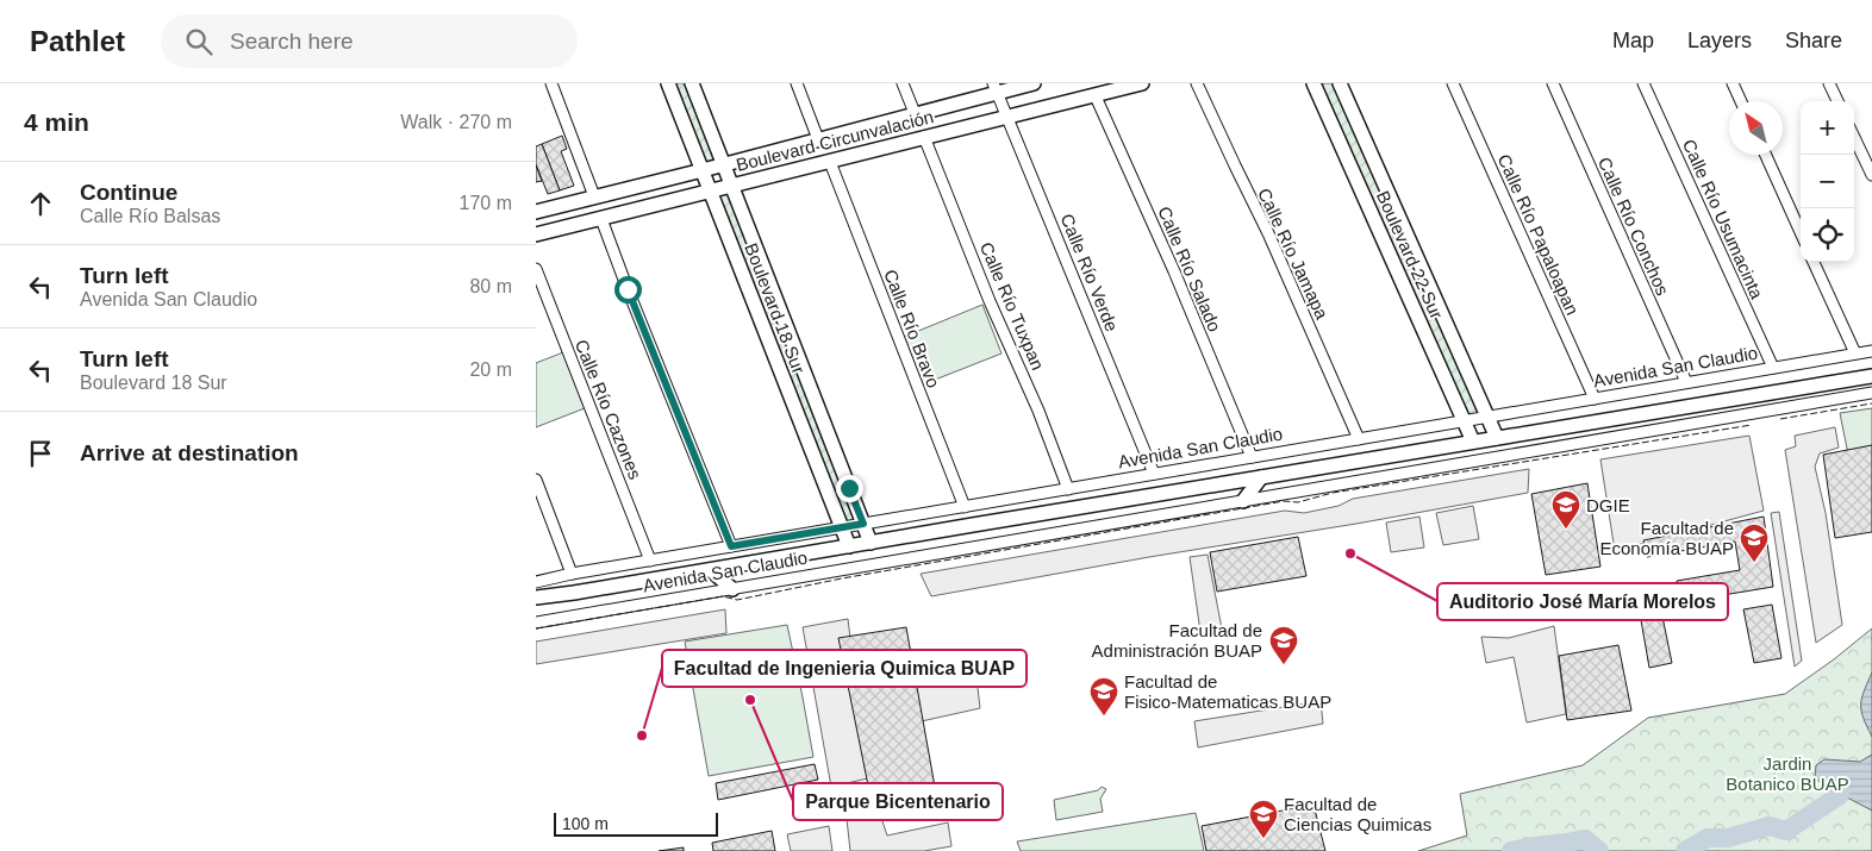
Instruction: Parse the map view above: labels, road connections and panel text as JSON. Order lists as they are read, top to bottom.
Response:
{
  "streets": {
    "street": [
      "Boulevard Circunvalación",
      "Calle Río Usumacinta",
      "Calle Río Conchos",
      "Calle Río Papaloapan",
      "Calle Río Jamapa",
      "Boulevard 22 Sur",
      "Calle Río Salado",
      "Calle Río Verde",
      "Calle Río Tuxpan",
      "Boulevard 18 Sur",
      "Calle Río Bravo",
      "Avenida San Claudio",
      "Calle Río Cazones"
    ]
  },
  "crossings": [
    ["Boulevard Circunvalación", "Calle Río Salado"],
    ["Boulevard Circunvalación", "Calle Río Verde"],
    ["Boulevard Circunvalación", "Calle Río Tuxpan"],
    ["Boulevard Circunvalación", "Boulevard 18 Sur"],
    ["Boulevard Circunvalación", "Calle Río Bravo"],
    ["Calle Río Usumacinta", "Avenida San Claudio"],
    ["Calle Río Conchos", "Avenida San Claudio"],
    ["Calle Río Papaloapan", "Avenida San Claudio"],
    ["Calle Río Jamapa", "Avenida San Claudio"],
    ["Boulevard 22 Sur", "Avenida San Claudio"],
    ["Calle Río Salado", "Avenida San Claudio"],
    ["Calle Río Verde", "Avenida San Claudio"],
    ["Calle Río Tuxpan", "Avenida San Claudio"],
    ["Boulevard 18 Sur", "Avenida San Claudio"],
    ["Calle Río Bravo", "Avenida San Claudio"],
    ["Avenida San Claudio", "Calle Río Cazones"]
  ],
  "parks": ["Jardin Botanico BUAP"],
  "places": {
    "school or university": [
      "DGIE",
      "Facultad de Economía BUAP",
      "Facultad de Administración BUAP",
      "Facultad de Fisico-Matematicas BUAP",
      "Facultad de Ciencias Quimicas"
    ],
    "other": ["Auditorio José María Morelos", "Parque Bicentenario", "Facultad de Ingenieria Quimica BUAP"]
  },
  "scale_bar": "100 m",
  "north": "top left",
  "page": {
    "header": "Pathlet",
    "search": "Search here",
    "nav": ["Map", "Layers", "Share"],
    "heading": ["4 min", "Walk · 270 m"],
    "map_buttons": ["+", "−"],
    "list": [
      ["Continue", "Calle Río Balsas", "170 m"],
      ["Turn left", "Avenida San Claudio", "80 m"],
      ["Turn left", "Boulevard 18 Sur", "20 m"],
      "Arrive at destination"
    ],
    "scale": "100 m"
  }
}
